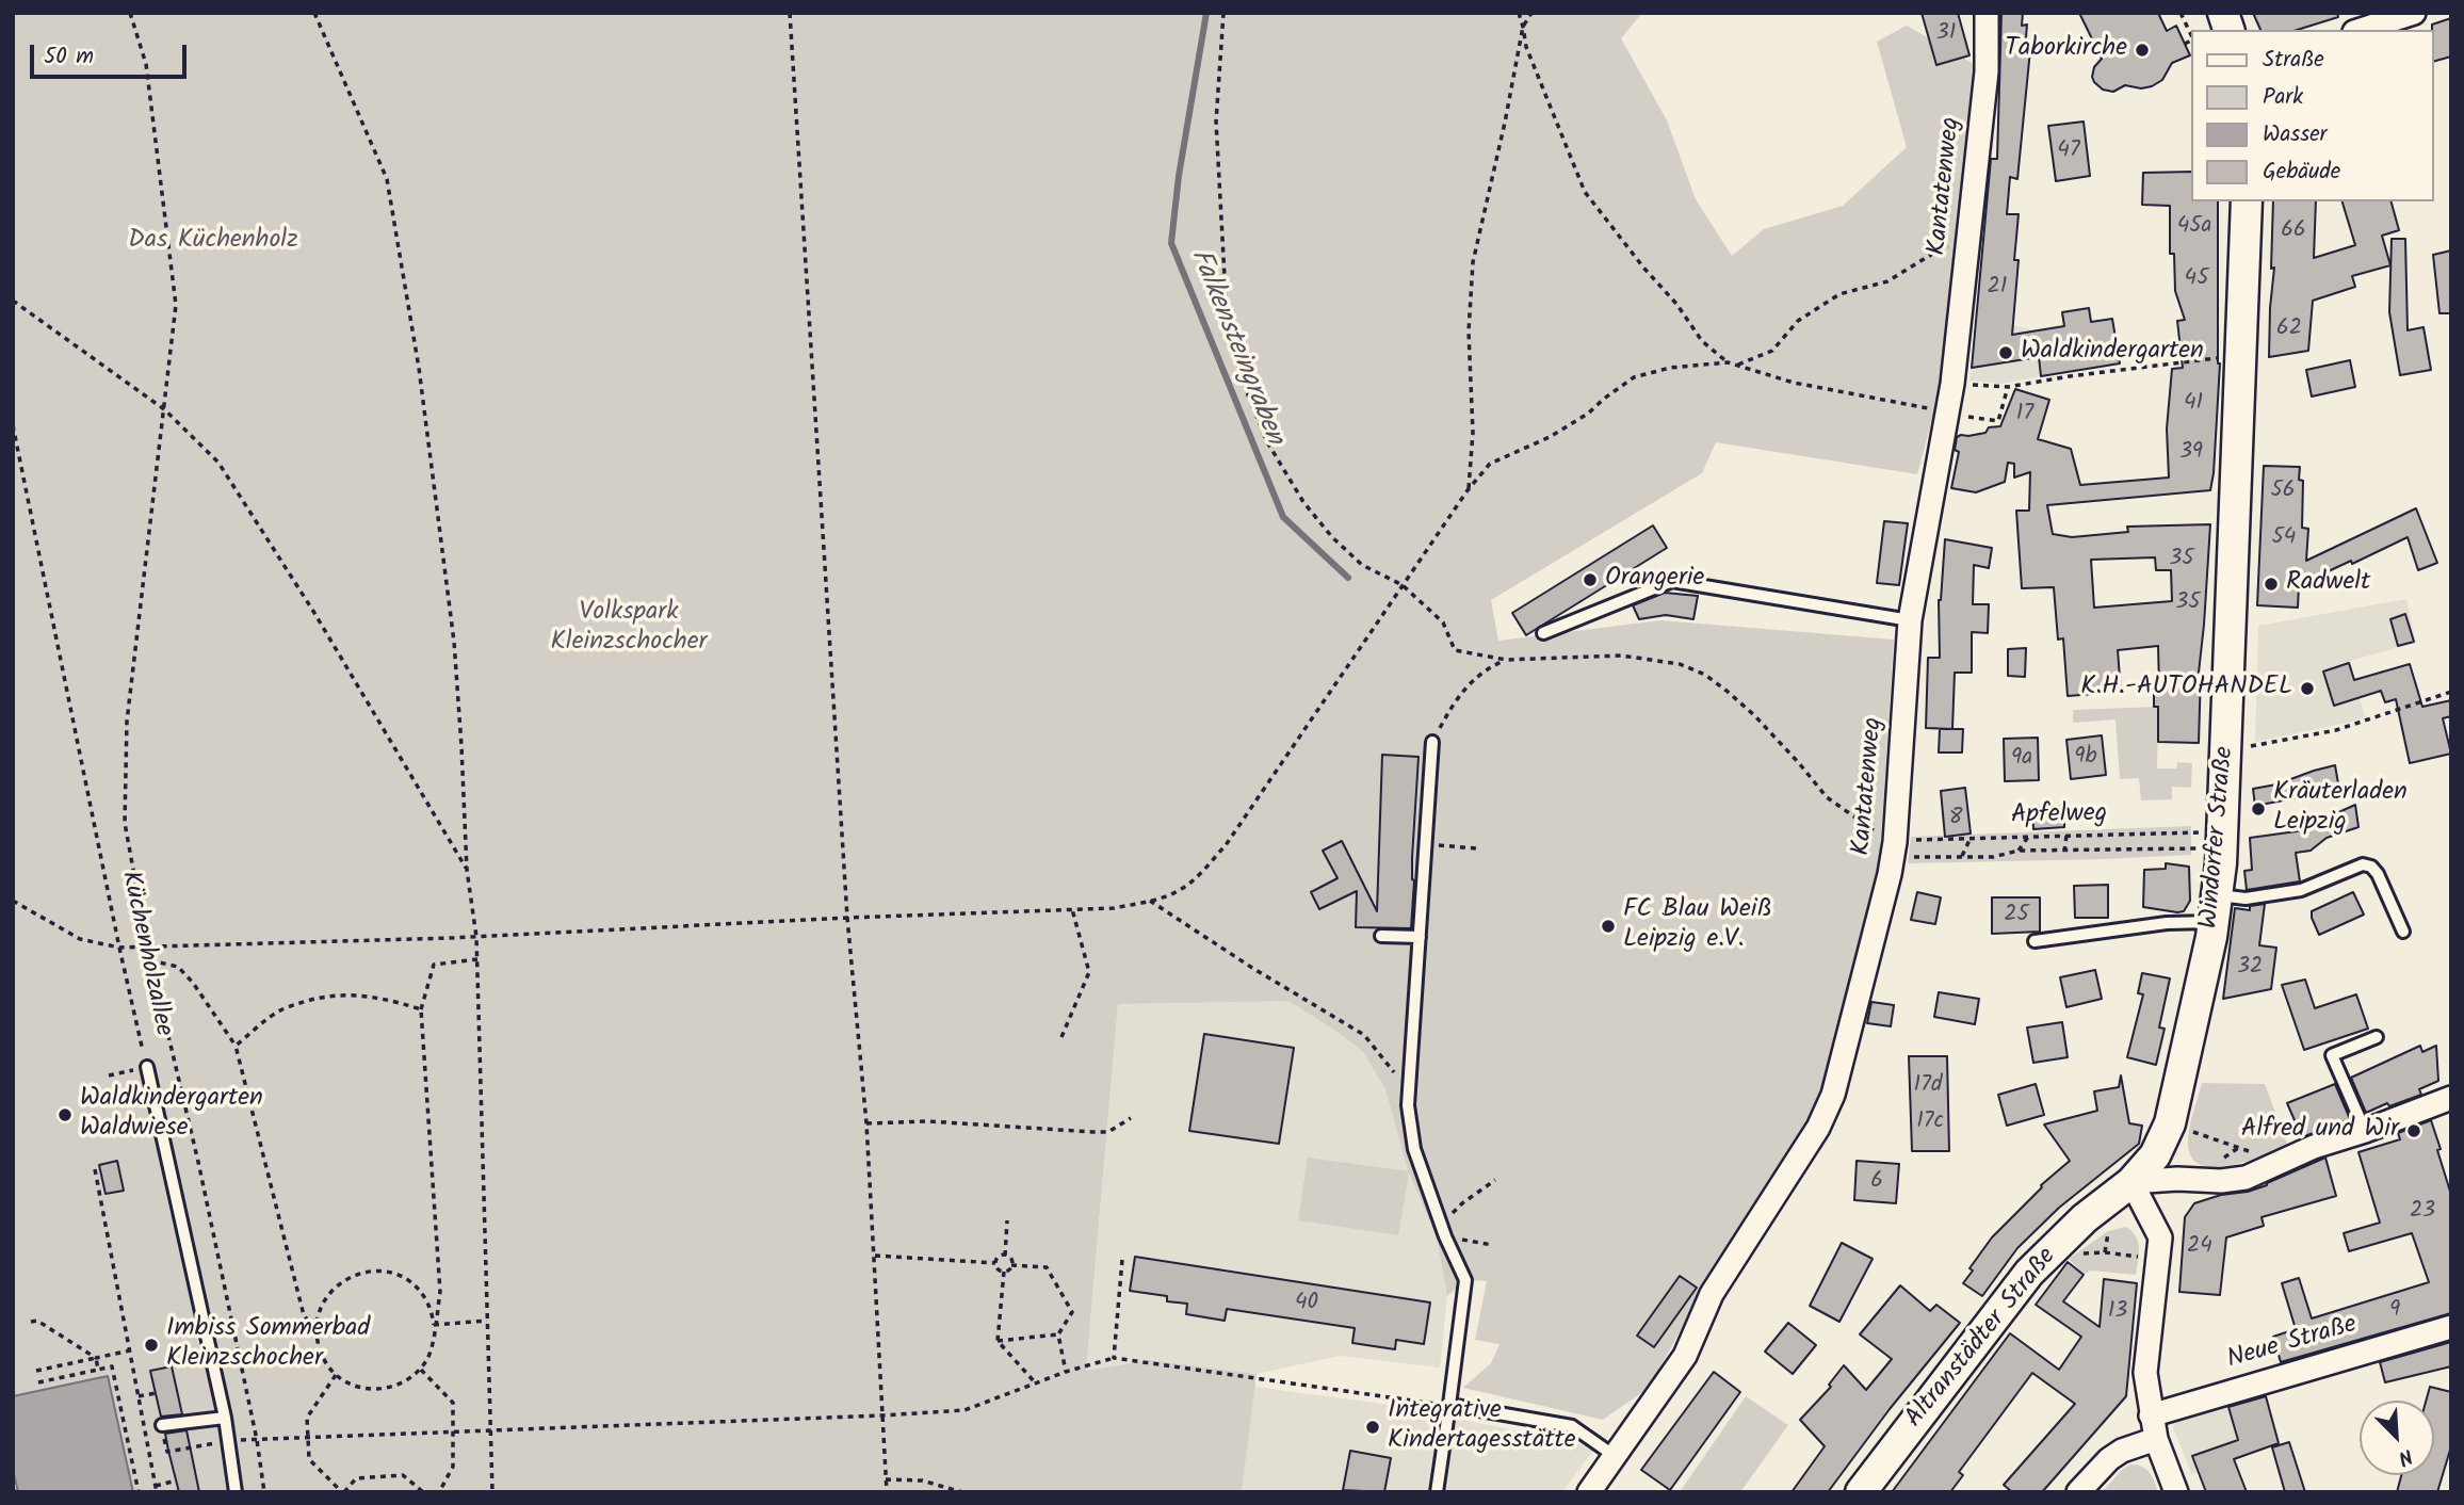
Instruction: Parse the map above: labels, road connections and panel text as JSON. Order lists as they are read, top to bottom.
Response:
{
  "streets": {
    "street": [
      "Kantatenweg",
      "Windorfer Straße",
      "Altranstädter Straße",
      "Neue Straße"
    ],
    "lane": ["Küchenholzallee"],
    "path": ["Apfelweg"]
  },
  "crossings": [
    ["Kantatenweg", "Apfelweg"],
    ["Windorfer Straße", "Altranstädter Straße"]
  ],
  "water": ["Falkensteingraben"],
  "parks": ["Das Küchenholz", "Volkspark Kleinzschocher"],
  "places": [
    "Taborkirche",
    "Waldkindergarten",
    "Orangerie",
    "Radwelt",
    "K.H.-AUTOHANDEL",
    "Kräuterladen Leipzig",
    "FC Blau Weiß Leipzig e.V.",
    "Waldkindergarten Waldwiese",
    "Alfred und Wir",
    "Imbiss Sommerbad Kleinzschocher",
    "Integrative Kindertagesstätte"
  ],
  "house_numbers": [
    "31",
    "47",
    "45a",
    "66",
    "45",
    "21",
    "62",
    "41",
    "17",
    "39",
    "56",
    "54",
    "35",
    "35",
    "9b",
    "9a",
    "8",
    "25",
    "32",
    "17d",
    "17c",
    "6",
    "23",
    "24",
    "40",
    "9",
    "13"
  ],
  "legend": [
    "Straße",
    "Park",
    "Wasser",
    "Gebäude"
  ],
  "scale_bar": "50 m",
  "north": "bottom right"
}
